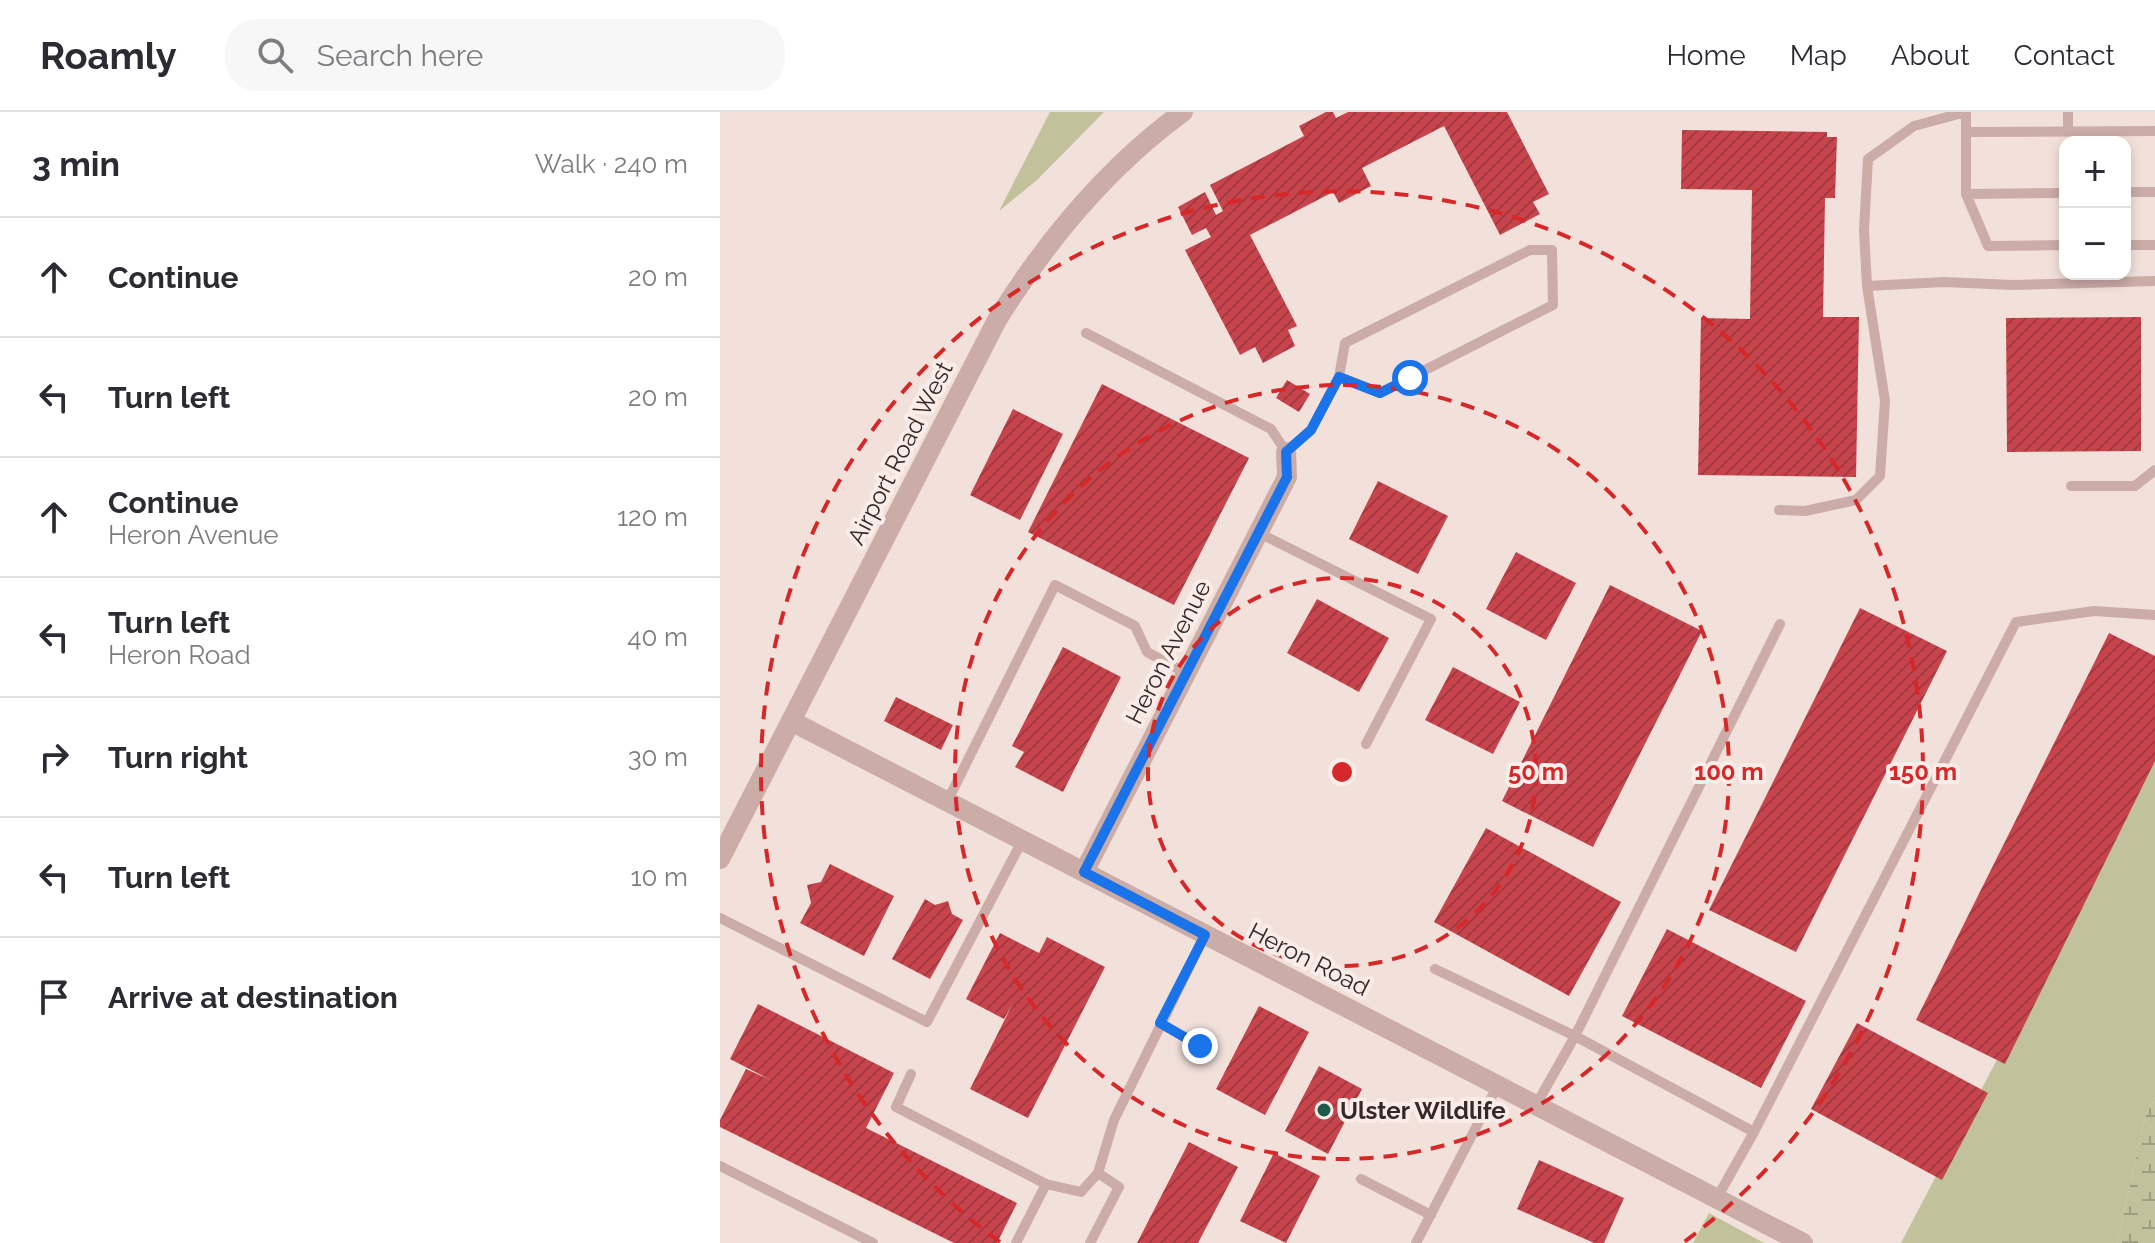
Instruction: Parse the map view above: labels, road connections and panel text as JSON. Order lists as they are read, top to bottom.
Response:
{
  "streets": {
    "street": ["Airport Road West", "Heron Avenue", "Heron Road"]
  },
  "crossings": [
    ["Airport Road West", "Heron Road"],
    ["Heron Avenue", "Heron Road"]
  ],
  "places": ["Ulster Wildlife"],
  "page": {
    "header": "Roamly",
    "search": "Search here",
    "nav": [
      "Home",
      "Map",
      "About",
      "Contact"
    ],
    "heading": ["3 min", "Walk · 240 m"],
    "map_buttons": ["+", "−"],
    "list": [
      ["Continue", "20 m"],
      ["Turn left", "20 m"],
      ["Continue", "Heron Avenue", "120 m"],
      ["Turn left", "Heron Road", "40 m"],
      ["Turn right", "30 m"],
      ["Turn left", "10 m"],
      "Arrive at destination"
    ]
  },
  "rings": ["50 m", "100 m", "150 m"]
}
